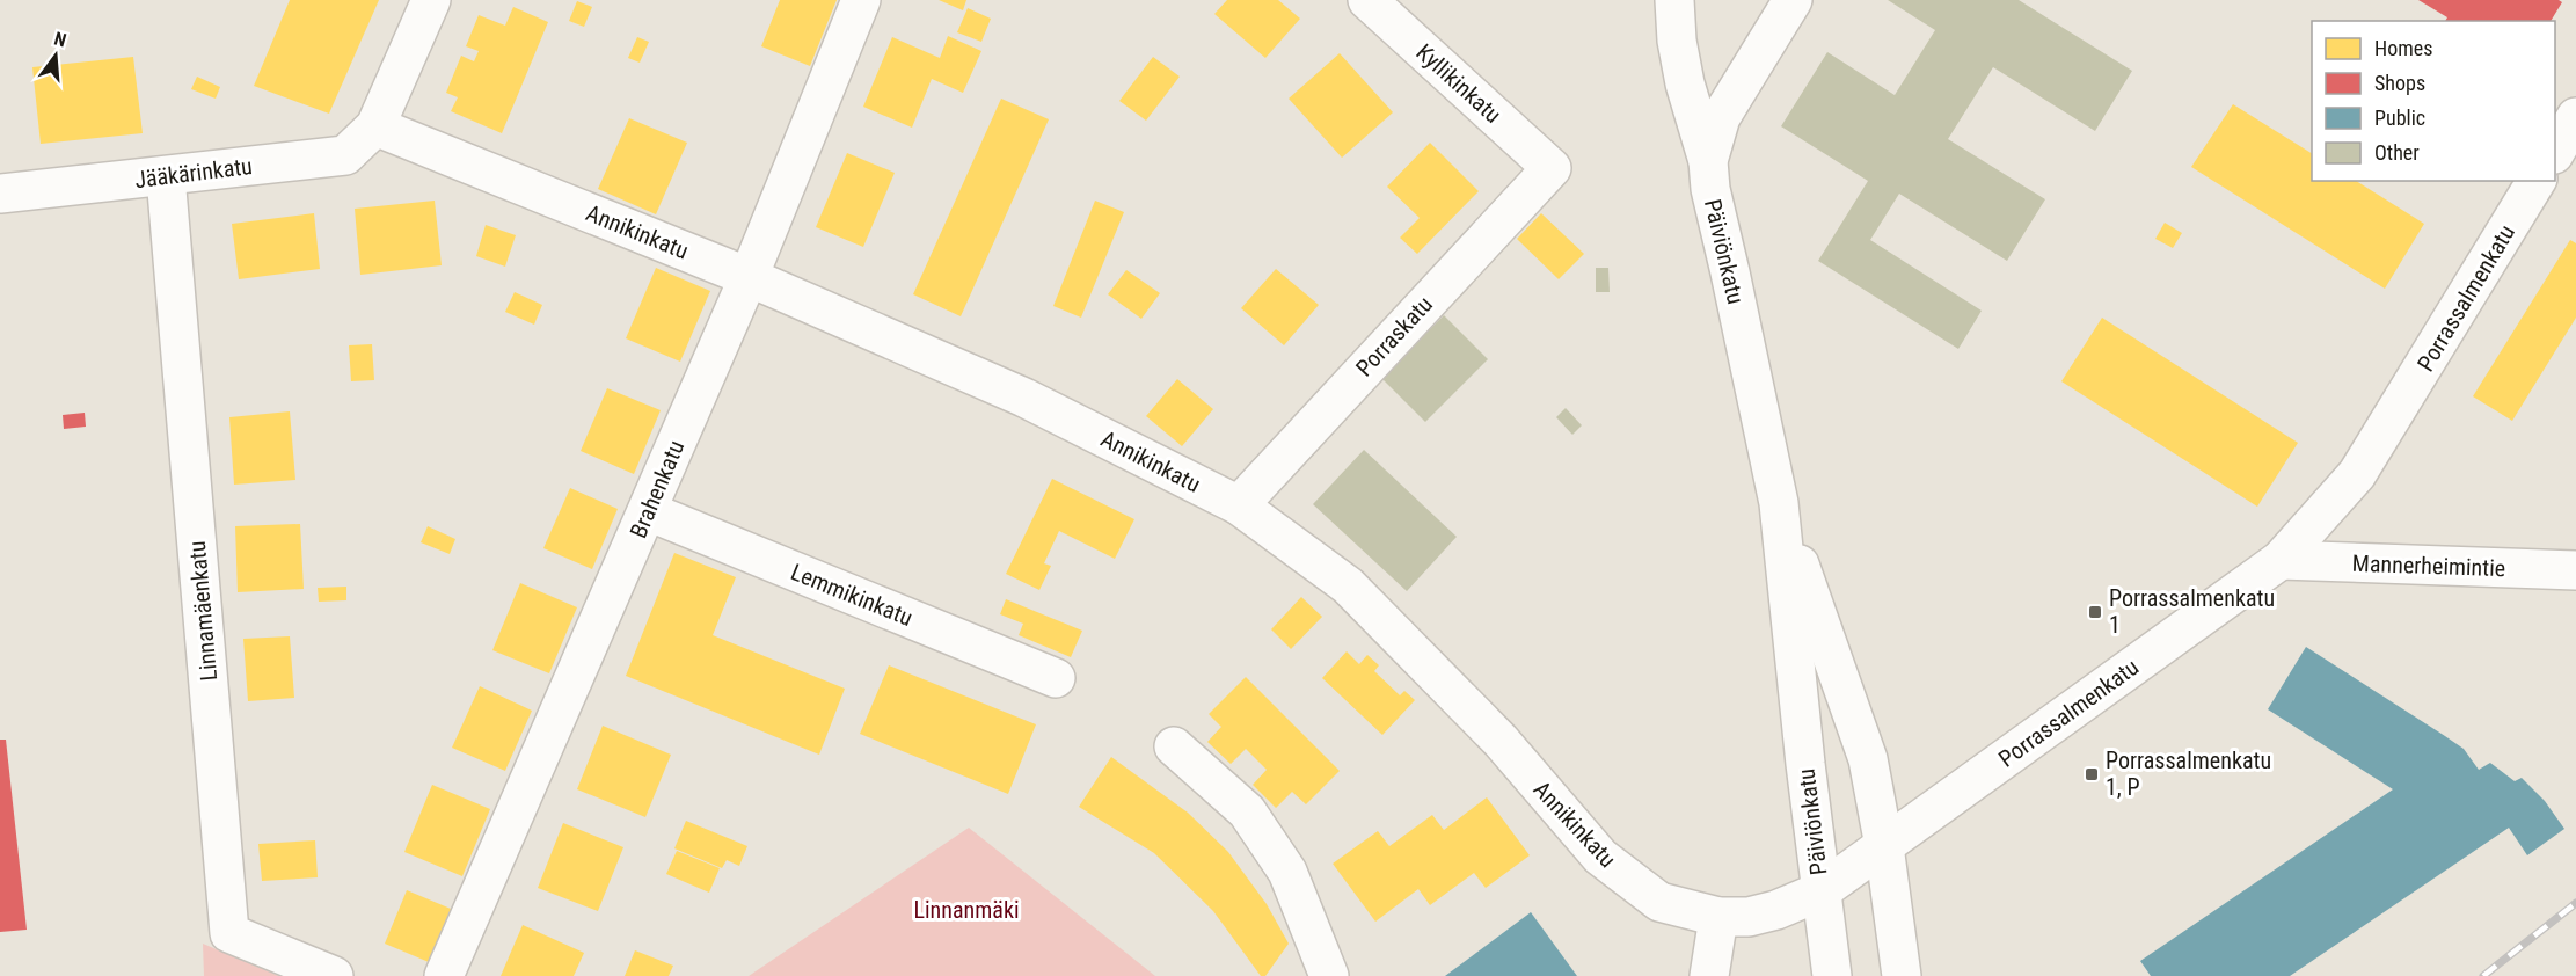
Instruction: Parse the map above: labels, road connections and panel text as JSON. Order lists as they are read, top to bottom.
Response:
{
  "streets": {
    "street": [
      "Kyllikinkatu",
      "Jääkärinkatu",
      "Annikinkatu",
      "Päiviönkatu",
      "Porrassalmenkatu",
      "Porraskatu",
      "Brahenkatu",
      "Mannerheimintie",
      "Lemmikinkatu",
      "Linnamäenkatu"
    ]
  },
  "crossings": [
    ["Kyllikinkatu", "Porraskatu"],
    ["Jääkärinkatu", "Annikinkatu"],
    ["Jääkärinkatu", "Linnamäenkatu"],
    ["Annikinkatu", "Päiviönkatu"],
    ["Annikinkatu", "Porrassalmenkatu"],
    ["Annikinkatu", "Porraskatu"],
    ["Annikinkatu", "Brahenkatu"],
    ["Päiviönkatu", "Porrassalmenkatu"],
    ["Porrassalmenkatu", "Mannerheimintie"],
    ["Brahenkatu", "Lemmikinkatu"]
  ],
  "parks": ["Linnanmäki"],
  "places": {
    "transit": ["Porrassalmenkatu 1", "Porrassalmenkatu 1, P"]
  },
  "legend": [
    "Homes",
    "Shops",
    "Public",
    "Other"
  ],
  "north": "top"
}
